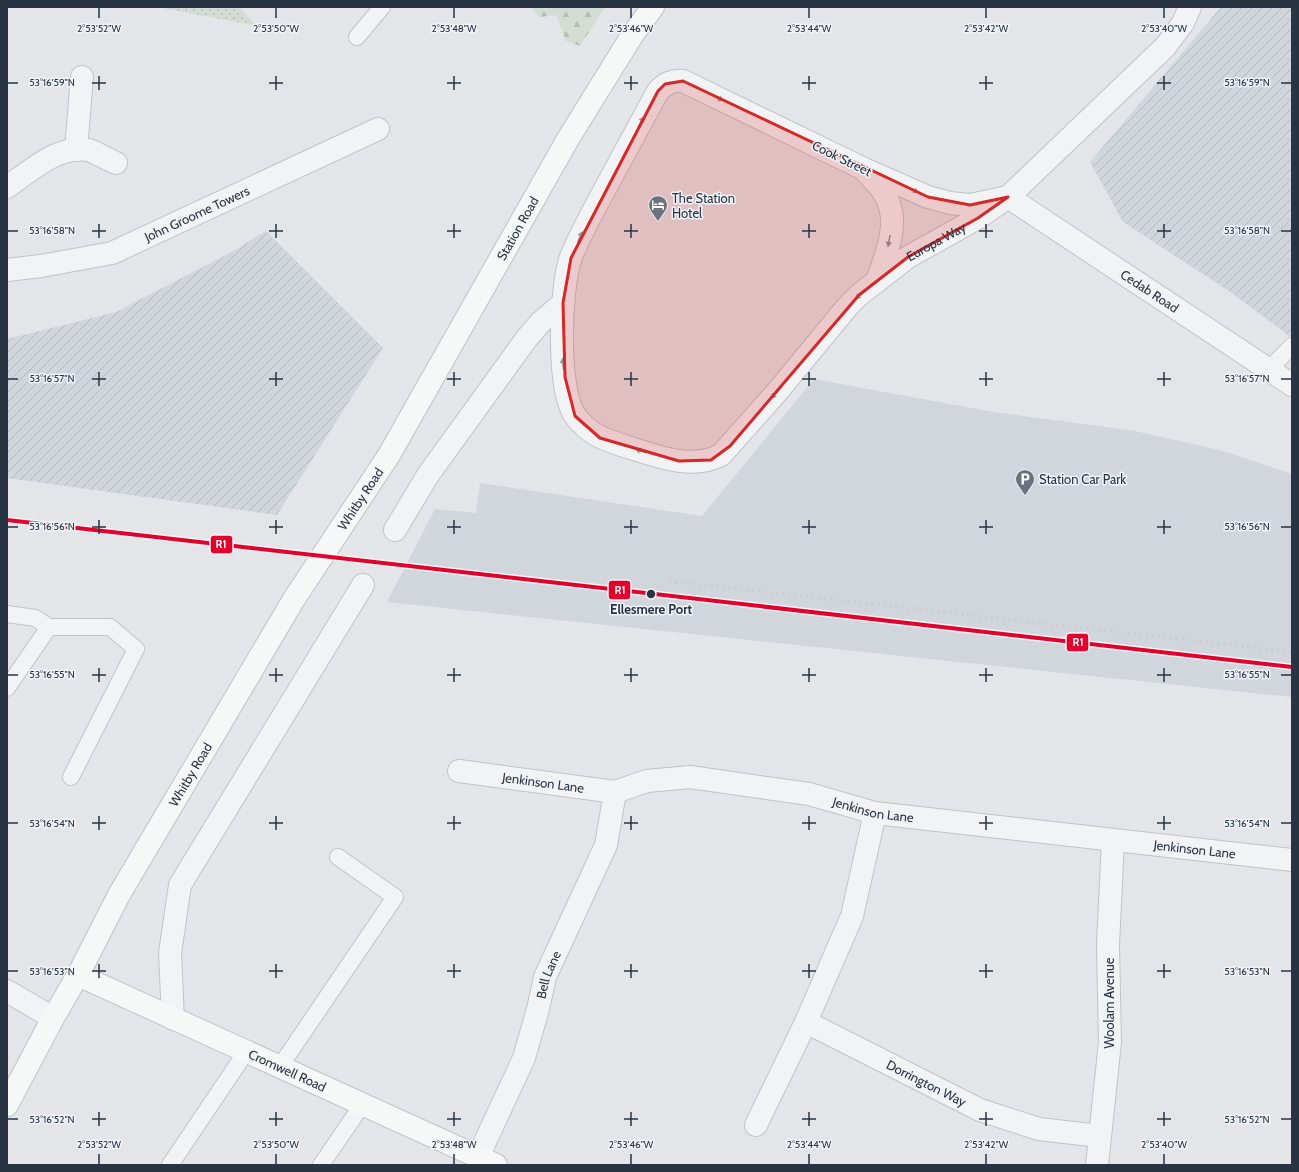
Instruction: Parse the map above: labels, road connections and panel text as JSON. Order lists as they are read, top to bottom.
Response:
{
  "streets": {
    "main road": ["Station Road", "Whitby Road", "Cromwell Road"],
    "street": [
      "Cook Street",
      "John Groome Towers",
      "Europa Way",
      "Cedab Road",
      "Jenkinson Lane",
      "Bell Lane",
      "Woolam Avenue",
      "Dorrington Way"
    ]
  },
  "crossings": [
    ["Cook Street", "Europa Way"],
    ["Cook Street", "Cedab Road"],
    ["Station Road", "Whitby Road"],
    ["Europa Way", "Cedab Road"],
    ["Whitby Road", "Cromwell Road"],
    ["Jenkinson Lane", "Bell Lane"],
    ["Jenkinson Lane", "Woolam Avenue"],
    ["Bell Lane", "Cromwell Road"],
    ["Woolam Avenue", "Dorrington Way"]
  ],
  "places": {
    "hotel": ["The Station Hotel"],
    "parking": ["Station Car Park"],
    "other": ["Ellesmere Port"]
  },
  "lines": ["transit line R1"],
  "coordinates": [
    "2°53'52\"W",
    "2°53'50\"W",
    "2°53'48\"W",
    "2°53'46\"W",
    "2°53'44\"W",
    "2°53'42\"W",
    "2°53'40\"W",
    "53°16'59\"N",
    "53°16'58\"N",
    "53°16'57\"N",
    "53°16'56\"N",
    "53°16'55\"N",
    "53°16'54\"N",
    "53°16'53\"N",
    "53°16'52\"N"
  ]
}
